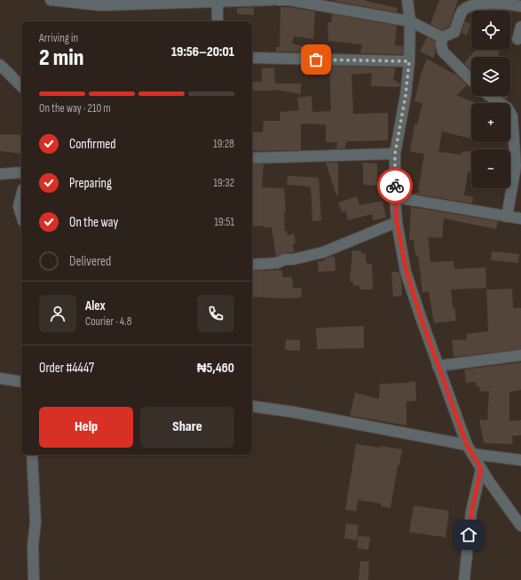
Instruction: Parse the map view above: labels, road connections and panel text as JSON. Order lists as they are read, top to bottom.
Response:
{
  "page": {
    "map_buttons": ["+", "−"],
    "heading": ["2 min", "Arriving in", "19:56–20:01"],
    "panel": [
      "Alex",
      "Courier · 4.8",
      "Order #4447",
      "₦5,460"
    ],
    "bar": "On the way · 210 m",
    "list": [
      ["Confirmed", "19:28"],
      ["Preparing", "19:32"],
      ["On the way", "19:51"],
      "Delivered"
    ],
    "buttons": ["Help", "Share"]
  }
}
